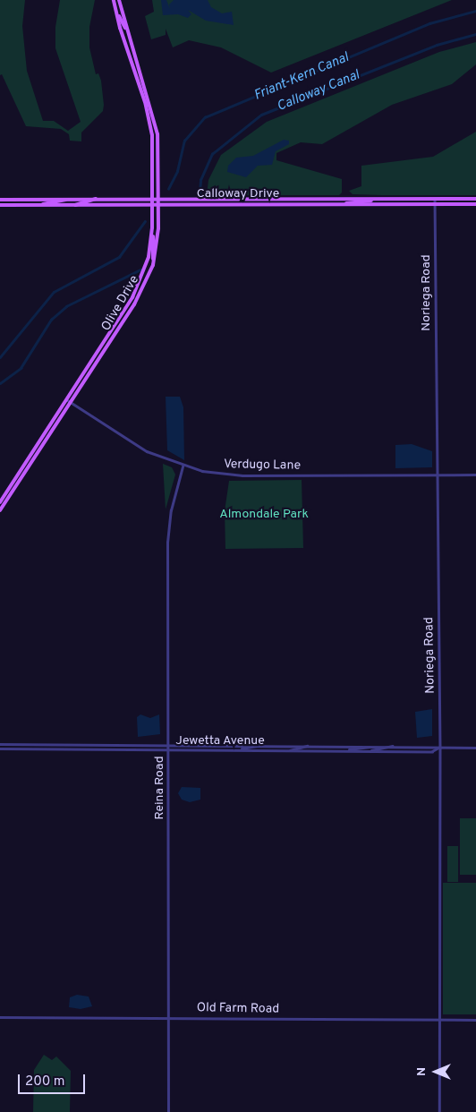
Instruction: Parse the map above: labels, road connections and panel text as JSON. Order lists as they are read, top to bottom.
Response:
{
  "streets": {
    "main road": ["Calloway Drive", "Olive Drive"],
    "street": [
      "Noriega Road",
      "Verdugo Lane",
      "Jewetta Avenue",
      "Reina Road",
      "Old Farm Road"
    ]
  },
  "crossings": [
    ["Calloway Drive", "Noriega Road"],
    ["Calloway Drive", "Olive Drive"],
    ["Noriega Road", "Verdugo Lane"],
    ["Noriega Road", "Jewetta Avenue"],
    ["Noriega Road", "Old Farm Road"],
    ["Olive Drive", "Verdugo Lane"],
    ["Verdugo Lane", "Reina Road"],
    ["Jewetta Avenue", "Reina Road"],
    ["Reina Road", "Old Farm Road"]
  ],
  "water": ["Friant-Kern Canal", "Calloway Canal"],
  "parks": ["Almondale Park"],
  "scale_bar": "200 m",
  "north": "left"
}
